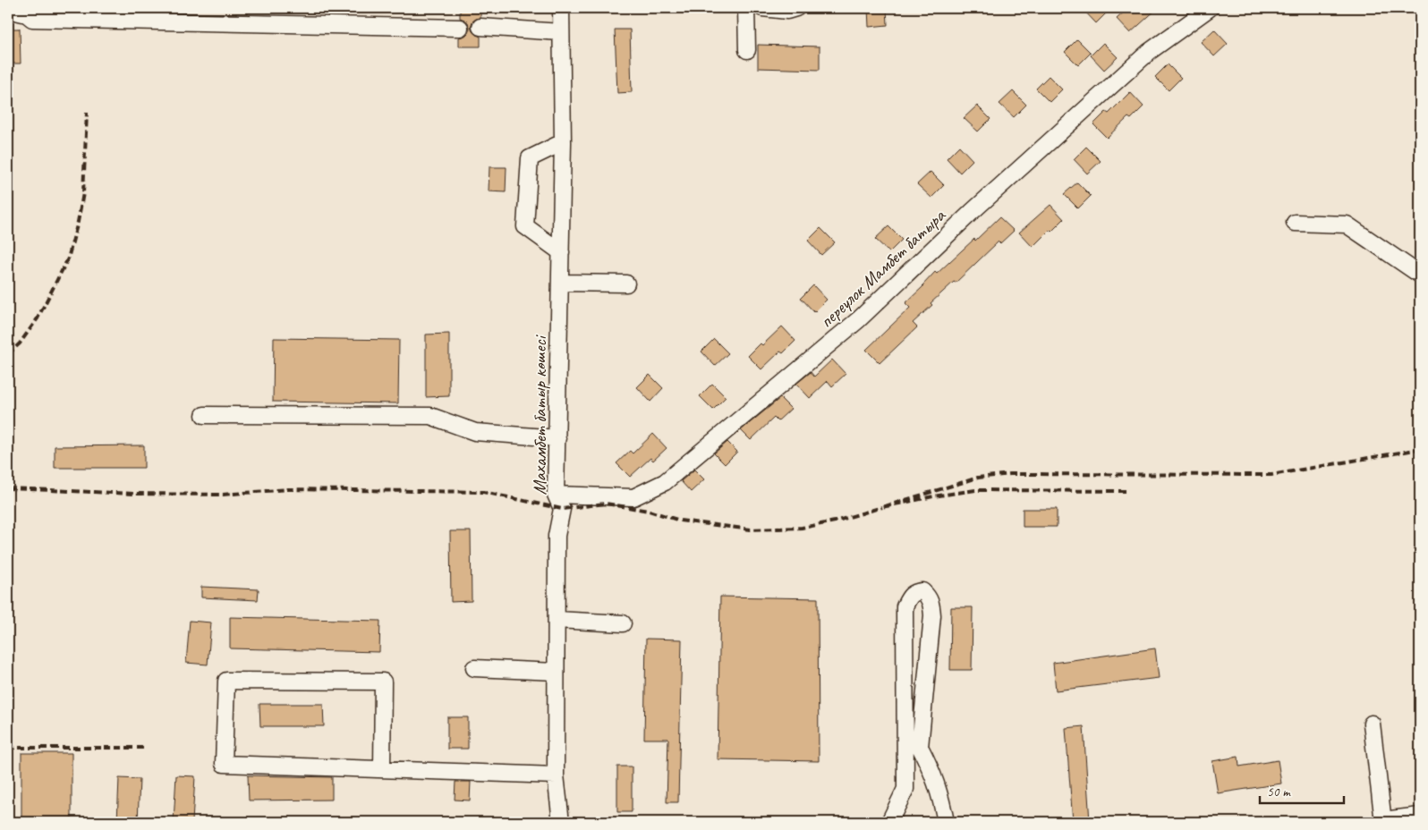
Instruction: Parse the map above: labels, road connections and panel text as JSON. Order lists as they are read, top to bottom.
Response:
{
  "streets": {
    "street": ["переулок Мамбет батыра", "Махамбет батыр көшесі"]
  },
  "crossings": [
    ["переулок Мамбет батыра", "Махамбет батыр көшесі"]
  ],
  "scale_bar": "50 m"
}
